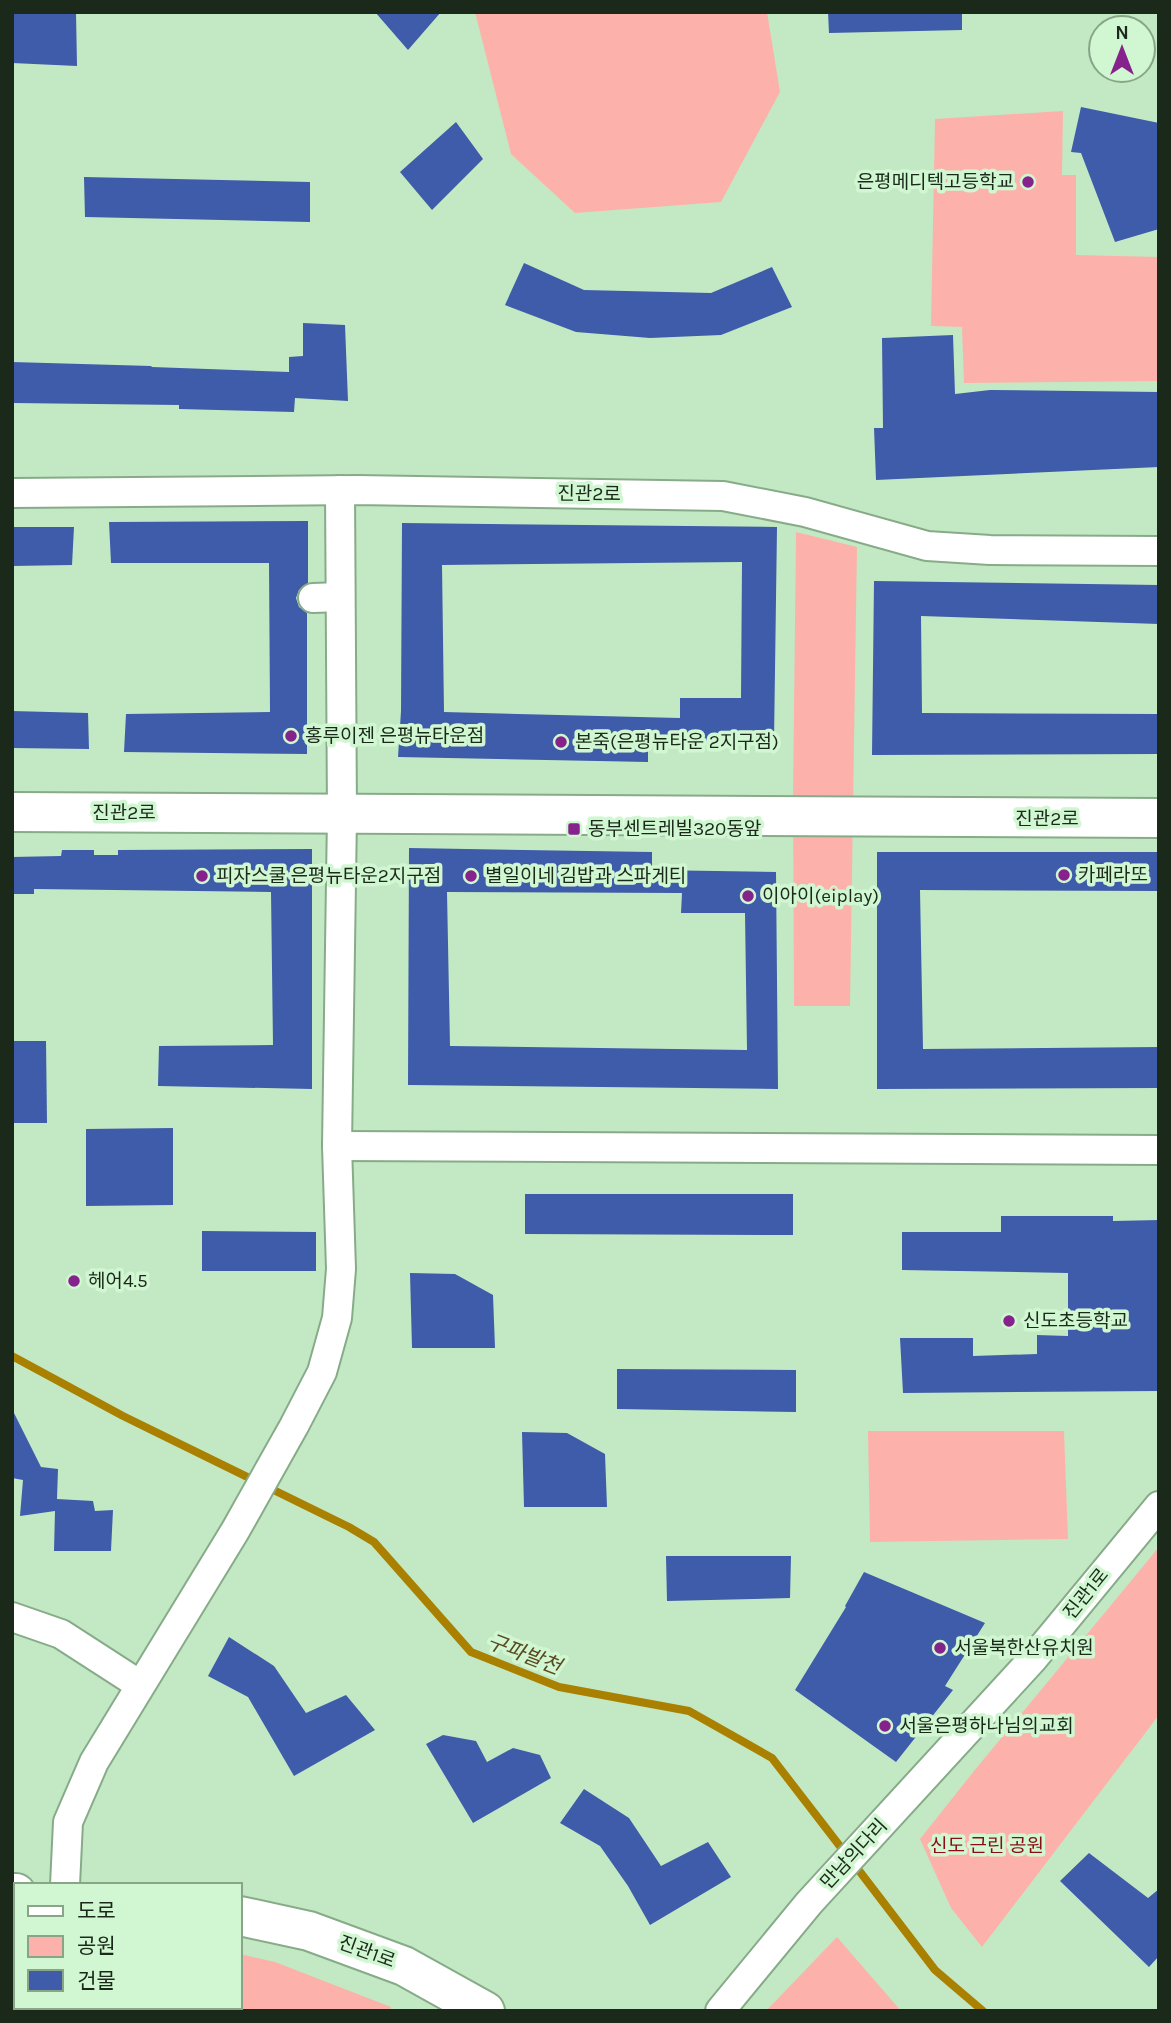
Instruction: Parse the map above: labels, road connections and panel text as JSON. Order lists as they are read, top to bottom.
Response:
{
  "streets": {
    "street": ["진관2로", "진관1로", "만남의다리"]
  },
  "crossings": [
    ["진관1로", "만남의다리"]
  ],
  "water": ["구파발천"],
  "parks": ["신도 근린 공원"],
  "places": {
    "other": [
      "은평메디텍고등학교",
      "홍루이젠 은평뉴타운점",
      "본죽(은평뉴타운 2지구점)",
      "카페라또",
      "피자스쿨 은평뉴타운2지구점",
      "별일이네 김밥과 스파게티",
      "이아이(eiplay)",
      "헤어4.5",
      "신도초등학교",
      "서울북한산유치원",
      "서울은평하나님의교회"
    ],
    "transit": ["동부센트레빌320동앞"]
  },
  "legend": ["도로", "공원", "건물"],
  "north": "top"
}
